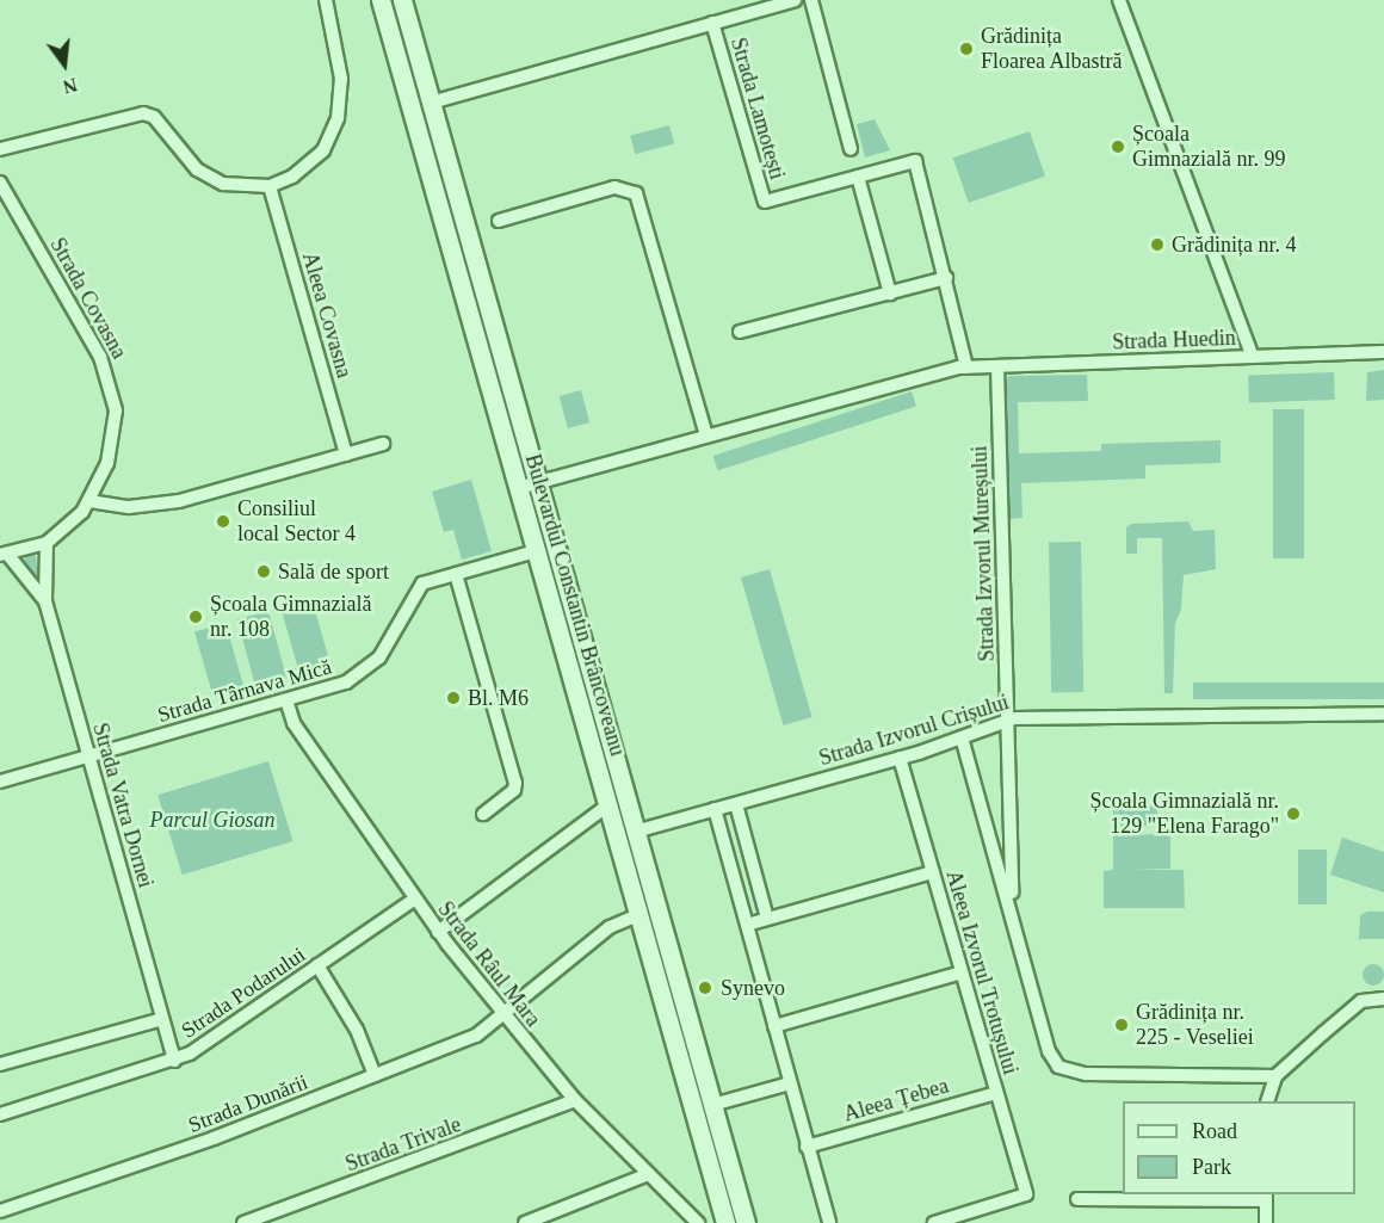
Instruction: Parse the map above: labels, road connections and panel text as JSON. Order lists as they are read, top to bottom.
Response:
{
  "streets": {
    "main road": ["Bulevardul Constantin Brâncoveanu"],
    "street": [
      "Strada Lamotești",
      "Strada Covasna",
      "Aleea Covasna",
      "Strada Huedin",
      "Strada Izvorul Mureșului",
      "Strada Târnava Mică",
      "Strada Izvorul Crișului",
      "Strada Vatra Dornei",
      "Strada Râul Mara",
      "Aleea Izvorul Trotușului",
      "Strada Podarului",
      "Aleea Țebea",
      "Strada Dunării",
      "Strada Trivale"
    ]
  },
  "crossings": [
    ["Strada Lamotești", "Bulevardul Constantin Brâncoveanu"],
    ["Strada Covasna", "Strada Vatra Dornei"],
    ["Strada Huedin", "Strada Izvorul Mureșului"],
    ["Strada Huedin", "Bulevardul Constantin Brâncoveanu"],
    ["Strada Izvorul Mureșului", "Strada Izvorul Crișului"],
    ["Bulevardul Constantin Brâncoveanu", "Strada Târnava Mică"],
    ["Bulevardul Constantin Brâncoveanu", "Strada Izvorul Crișului"],
    ["Bulevardul Constantin Brâncoveanu", "Strada Dunării"],
    ["Strada Târnava Mică", "Strada Vatra Dornei"],
    ["Strada Târnava Mică", "Strada Râul Mara"],
    ["Strada Izvorul Crișului", "Aleea Izvorul Trotușului"],
    ["Strada Vatra Dornei", "Strada Podarului"],
    ["Strada Râul Mara", "Strada Podarului"],
    ["Strada Râul Mara", "Strada Dunării"],
    ["Strada Râul Mara", "Strada Trivale"],
    ["Aleea Izvorul Trotușului", "Aleea Țebea"]
  ],
  "parks": ["Parcul Giosan"],
  "places": [
    "Grădinița Floarea Albastră",
    "Școala Gimnazială nr. 99",
    "Grădinița nr. 4",
    "Consiliul local Sector 4",
    "Sală de sport",
    "Școala Gimnazială nr. 108",
    "Bl. M6",
    "Școala Gimnazială nr. 129 \"Elena Farago\"",
    "Synevo",
    "Grădinița nr. 225 - Veseliei"
  ],
  "legend": ["Road", "Park"],
  "north": "bottom"
}
